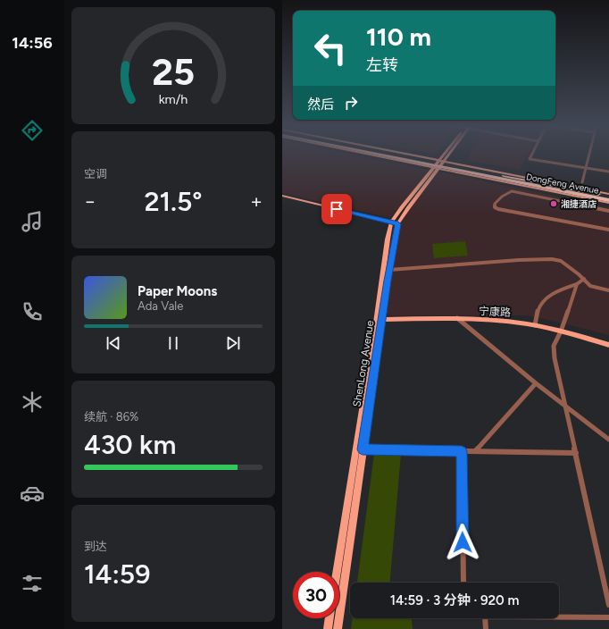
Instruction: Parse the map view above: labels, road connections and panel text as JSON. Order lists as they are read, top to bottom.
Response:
{
  "streets": {
    "highway": ["DongFeng Avenue"],
    "main road": ["宁康路", "ShenLong Avenue"]
  },
  "crossings": [
    ["宁康路", "ShenLong Avenue"]
  ],
  "places": ["湘捷酒店"],
  "page": {
    "tabs": "14:56",
    "turn": ["110 m", "左转"],
    "then": "然后",
    "tile": [
      "空调",
      ["续航 · 86%", "430 km"],
      ["到达", "14:59"]
    ],
    "heat": ["−", "21.5°", "+"],
    "song": ["Paper Moons", "Ada Vale"],
    "limit": "30",
    "trip": "14:59 · 3 分钟 · 920 m",
    "gauge": ["25", "km/h"]
  }
}
